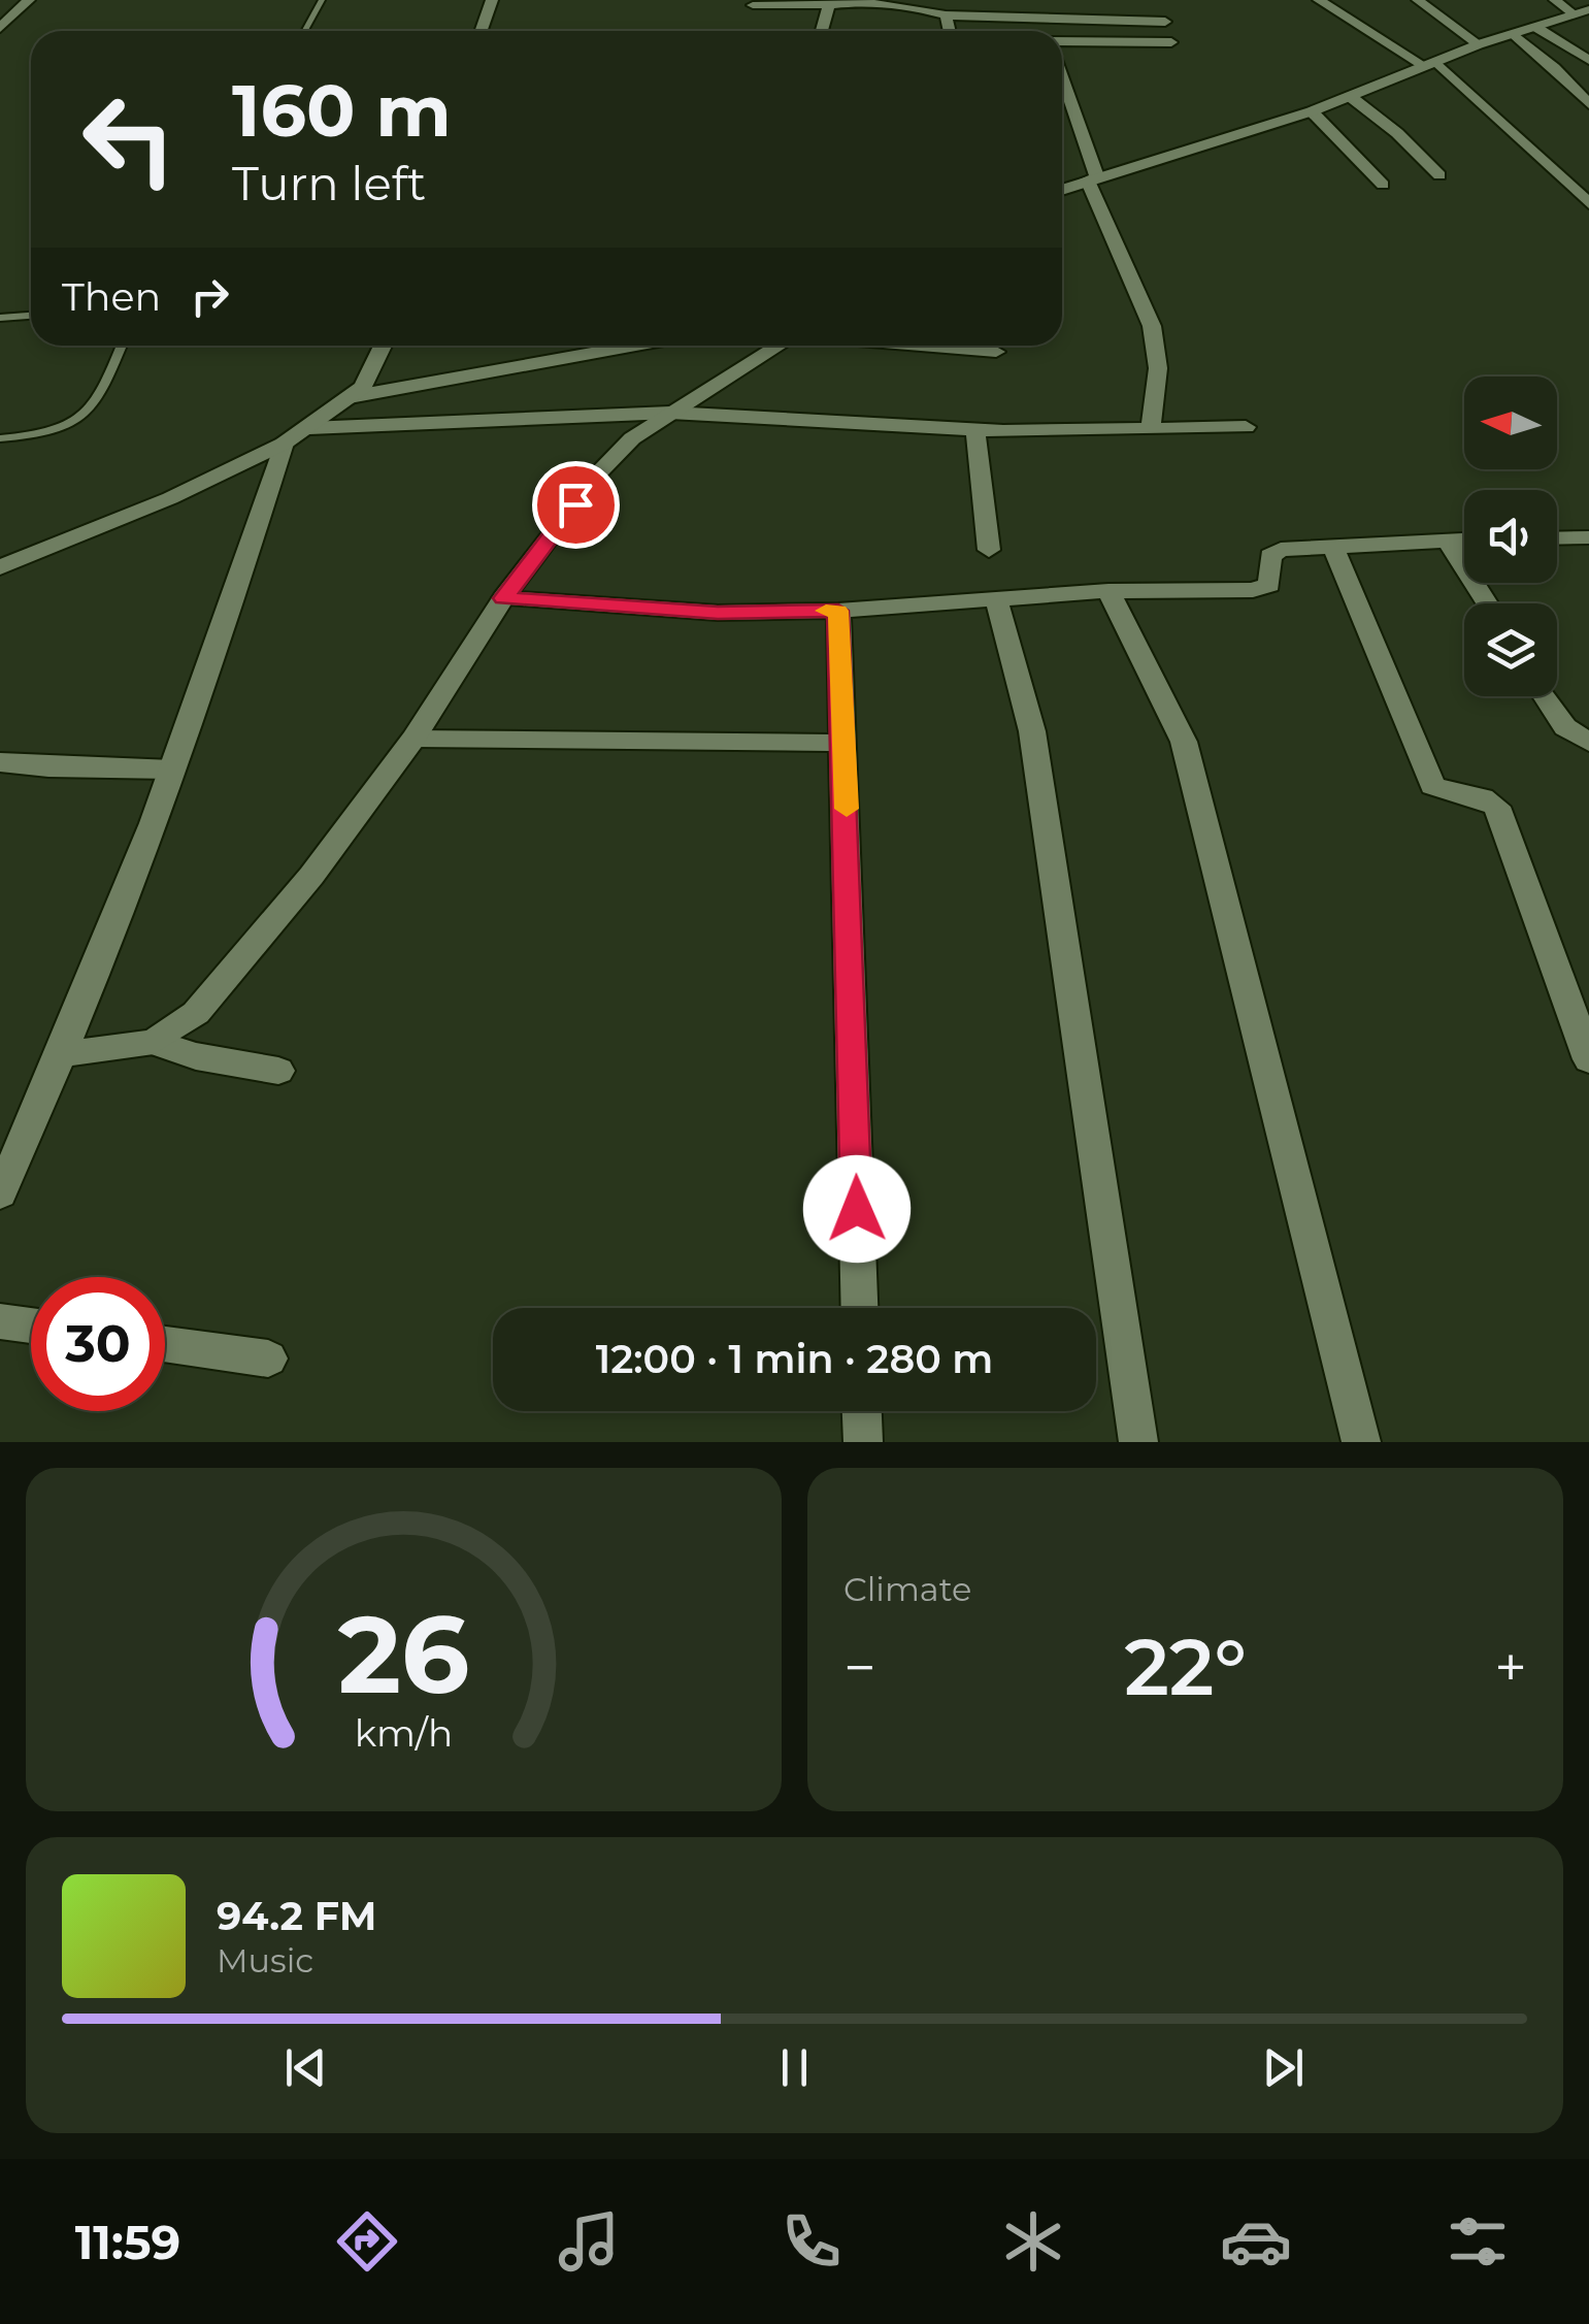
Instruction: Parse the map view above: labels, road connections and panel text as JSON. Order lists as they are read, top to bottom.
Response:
{
  "north": "left",
  "page": {
    "turn": ["160 m", "Turn left"],
    "then": "Then",
    "limit": "30",
    "trip": "12:00 · 1 min · 280 m",
    "tile": "Climate",
    "heat": ["−", "22°", "+"],
    "song": ["94.2 FM", "Music"],
    "tabs": "11:59",
    "gauge": ["26", "km/h"]
  }
}
